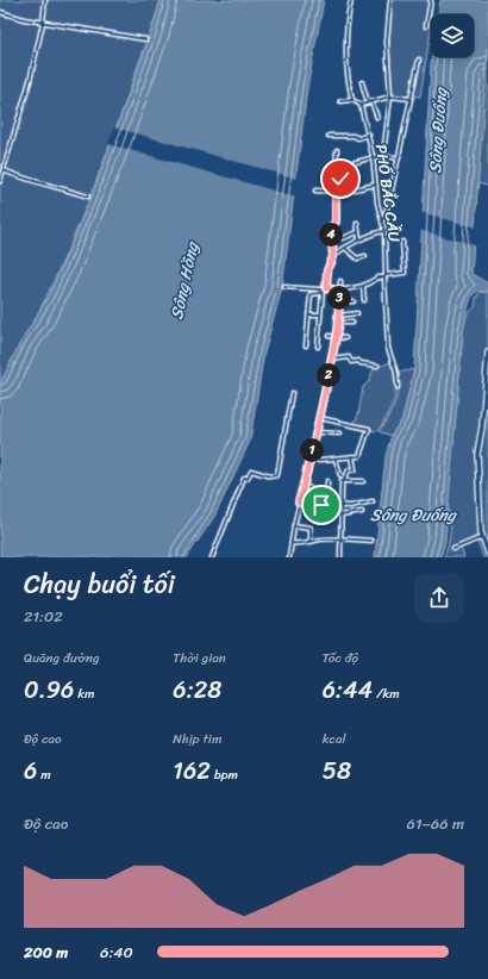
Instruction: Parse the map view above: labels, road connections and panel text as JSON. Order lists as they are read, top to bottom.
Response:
{
  "streets": {
    "street": ["PHỐ BẮC CẦU"]
  },
  "water": ["Sông Đuống", "Sông Hồng"],
  "page": {
    "pins": [
      "4",
      "3",
      "2",
      "1"
    ],
    "heading": ["Chạy buổi tối", "21:02"],
    "stats": [
      ["Quãng đường", "0.96 km"],
      ["Thời gian", "6:28"],
      ["Tốc độ", "6:44 /km"],
      ["Độ cao", "6 m"],
      ["Nhịp tim", "162 bpm"],
      ["kcal", "58"]
    ],
    "chart": ["Độ cao", "61–66 m"],
    "list": [
      {
        "name": "200 m",
        "note": "6:40"
      }
    ]
  }
}
